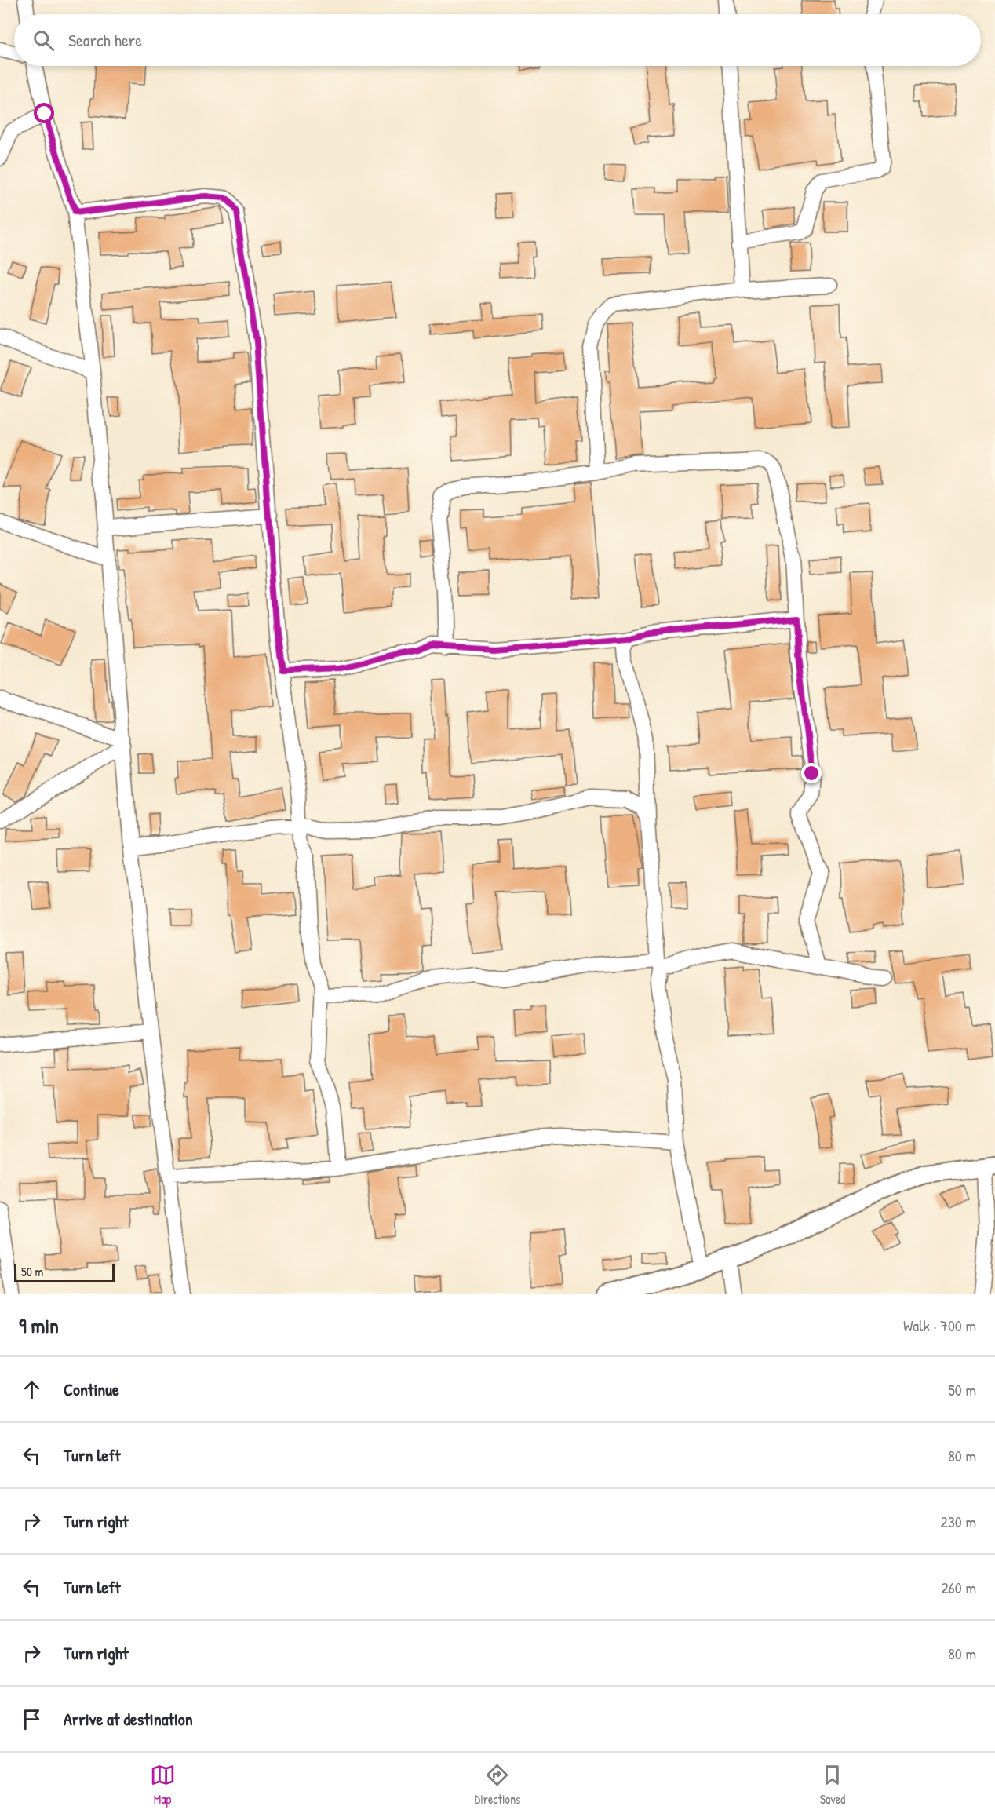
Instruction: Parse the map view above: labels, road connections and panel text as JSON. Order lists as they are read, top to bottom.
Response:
{
  "scale_bar": "50 m",
  "page": {
    "search": "Search here",
    "scale": "50 m",
    "heading": ["9 min", "Walk · 700 m"],
    "list": [
      ["Continue", "50 m"],
      ["Turn left", "80 m"],
      ["Turn right", "230 m"],
      ["Turn left", "260 m"],
      ["Turn right", "80 m"],
      "Arrive at destination"
    ],
    "nav": ["Map", "Directions", "Saved"]
  }
}
